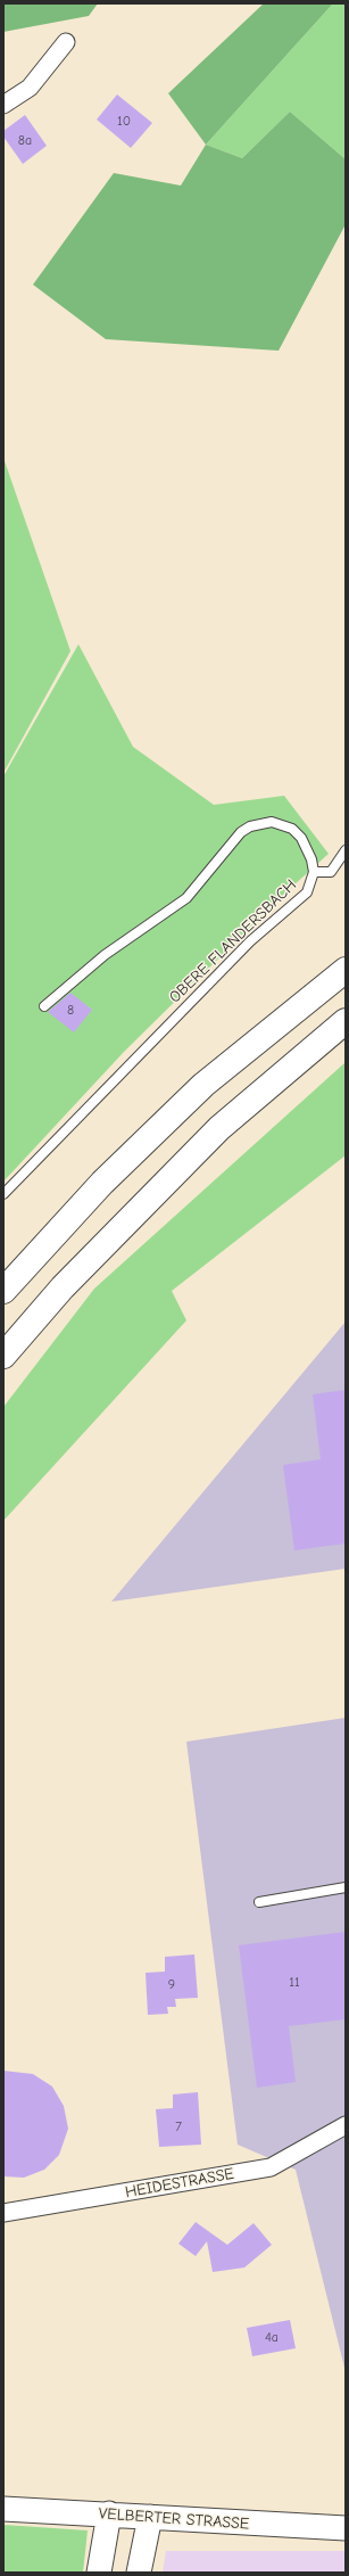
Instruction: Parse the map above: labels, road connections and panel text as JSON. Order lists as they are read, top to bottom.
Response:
{
  "streets": {
    "main road": ["VELBERTER STRASSE"],
    "street": ["HEIDESTRASSE"],
    "lane": ["OBERE FLANDERSBACH"]
  },
  "house_numbers": [
    "10",
    "8a",
    "8",
    "11",
    "9",
    "7",
    "4a"
  ]
}
